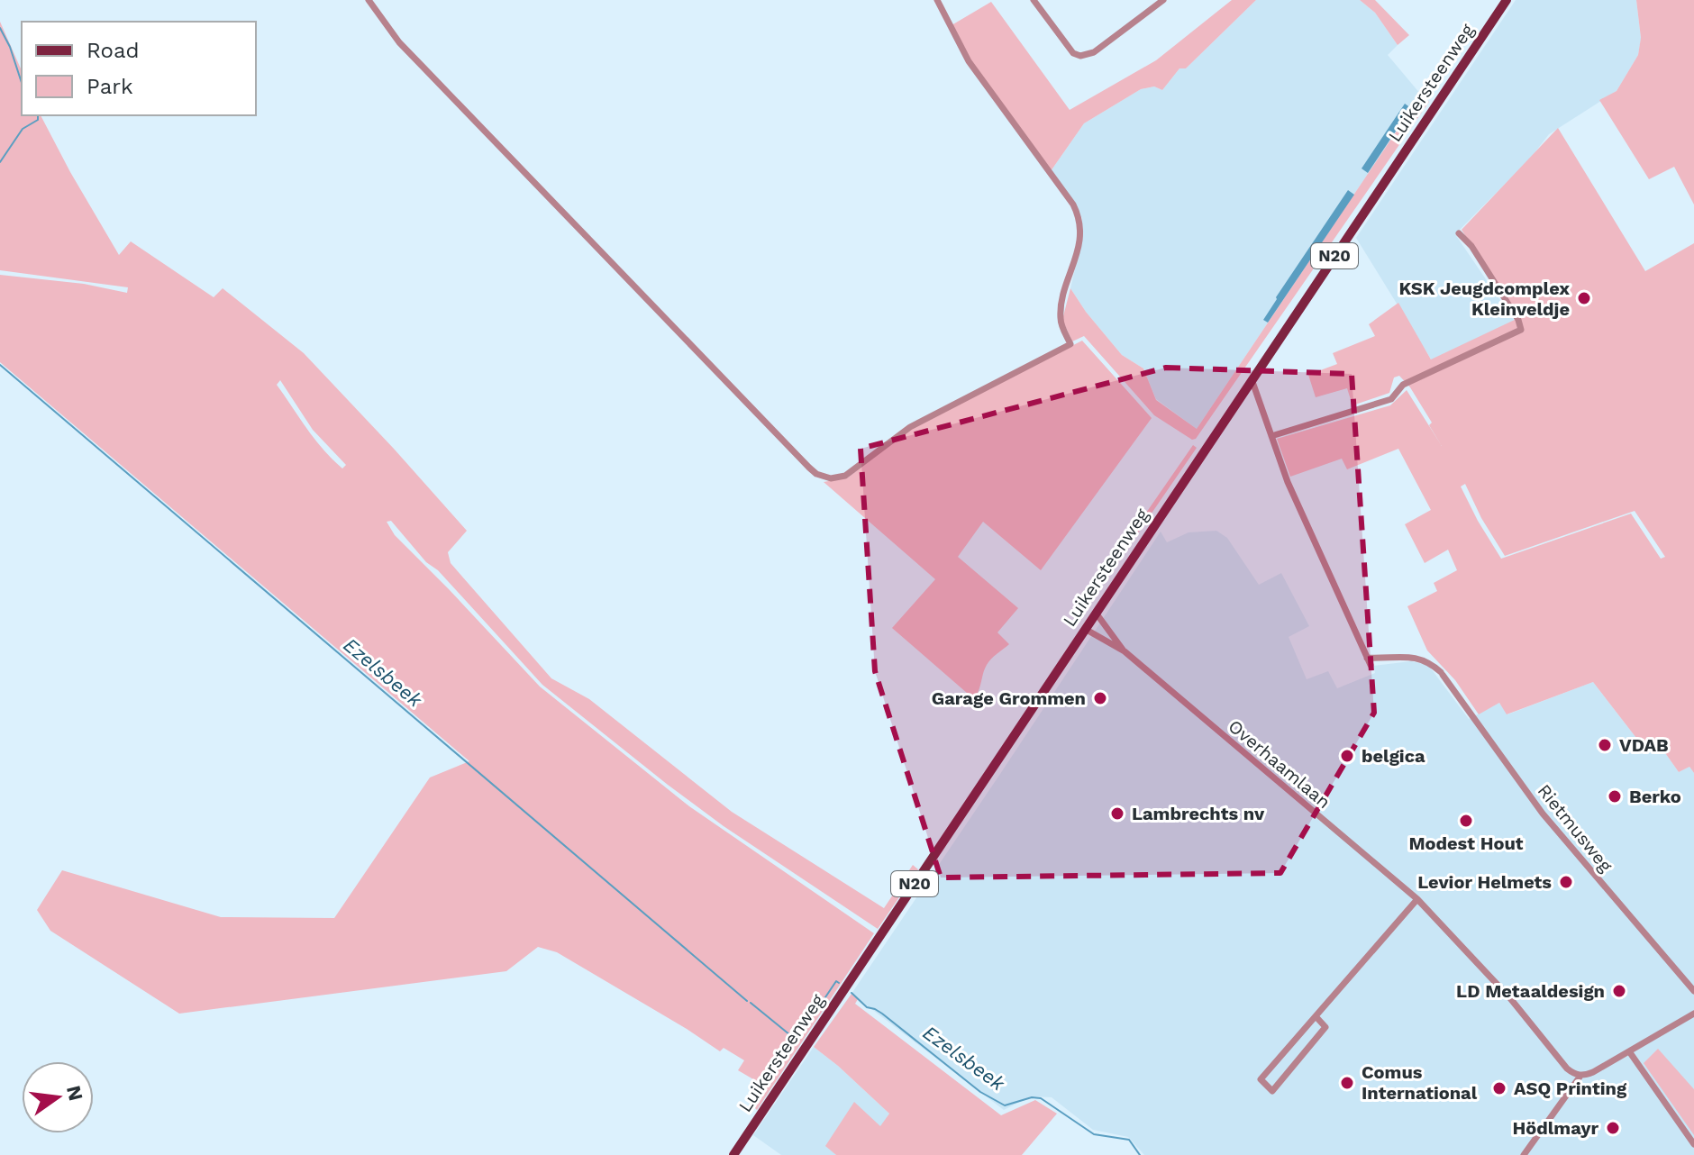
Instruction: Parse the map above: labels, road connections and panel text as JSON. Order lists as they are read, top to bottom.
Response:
{
  "streets": {
    "main road": ["Luikersteenweg", "N20"],
    "street": ["Overhaamlaan", "Rietmusweg"]
  },
  "crossings": [
    ["Luikersteenweg", "Overhaamlaan"],
    ["Luikersteenweg", "Rietmusweg"]
  ],
  "water": ["Ezelsbeek"],
  "places": [
    "KSK Jeugdcomplex Kleinveldje",
    "Garage Grommen",
    "VDAB",
    "belgica",
    "Berko",
    "Lambrechts nv",
    "Modest Hout",
    "Levior Helmets",
    "LD Metaaldesign",
    "Comus International",
    "ASQ Printing",
    "Hödlmayr"
  ],
  "legend": ["Road", "Park"],
  "north": "right"
}
